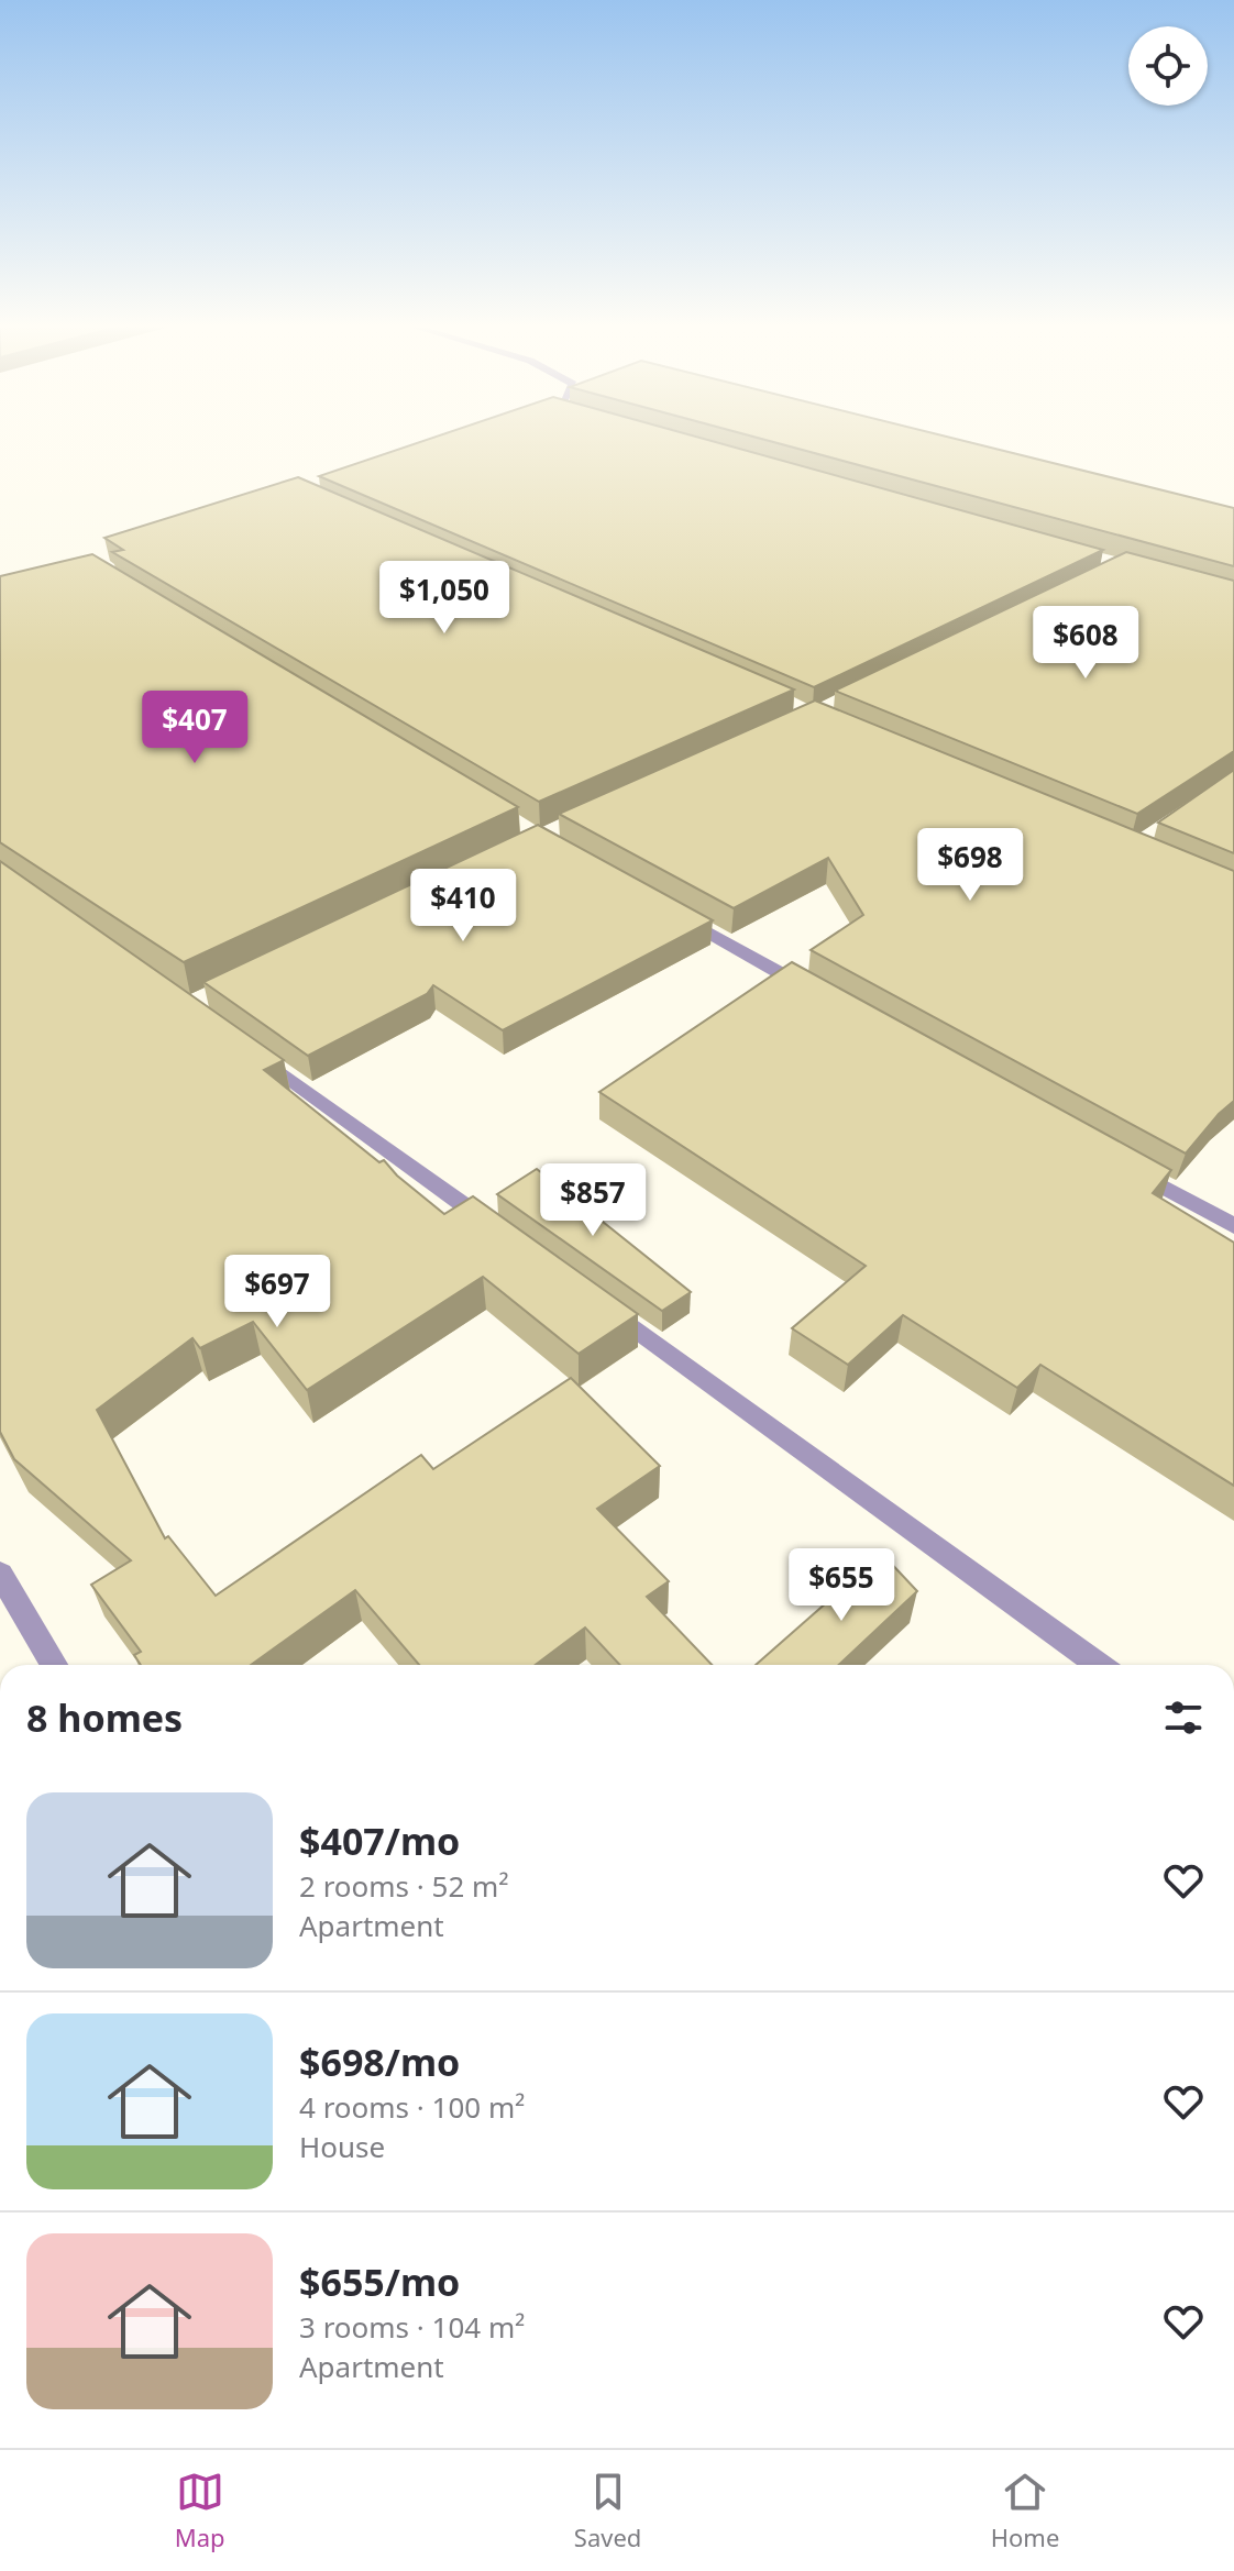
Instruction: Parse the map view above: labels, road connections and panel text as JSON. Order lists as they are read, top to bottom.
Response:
{
  "page": {
    "price": [
      "$1,050",
      "$608",
      "$407",
      "$698",
      "$410",
      "$857",
      "$697",
      "$655"
    ],
    "heading": "8 homes",
    "list": [
      {
        "name": "$407/mo",
        "note": "2 rooms · 52 m² · Apartment"
      },
      {
        "name": "$698/mo",
        "note": "4 rooms · 100 m² · House"
      },
      {
        "name": "$655/mo",
        "note": "3 rooms · 104 m² · Apartment"
      }
    ],
    "tabs": ["Map", "Saved", "Home"]
  }
}
